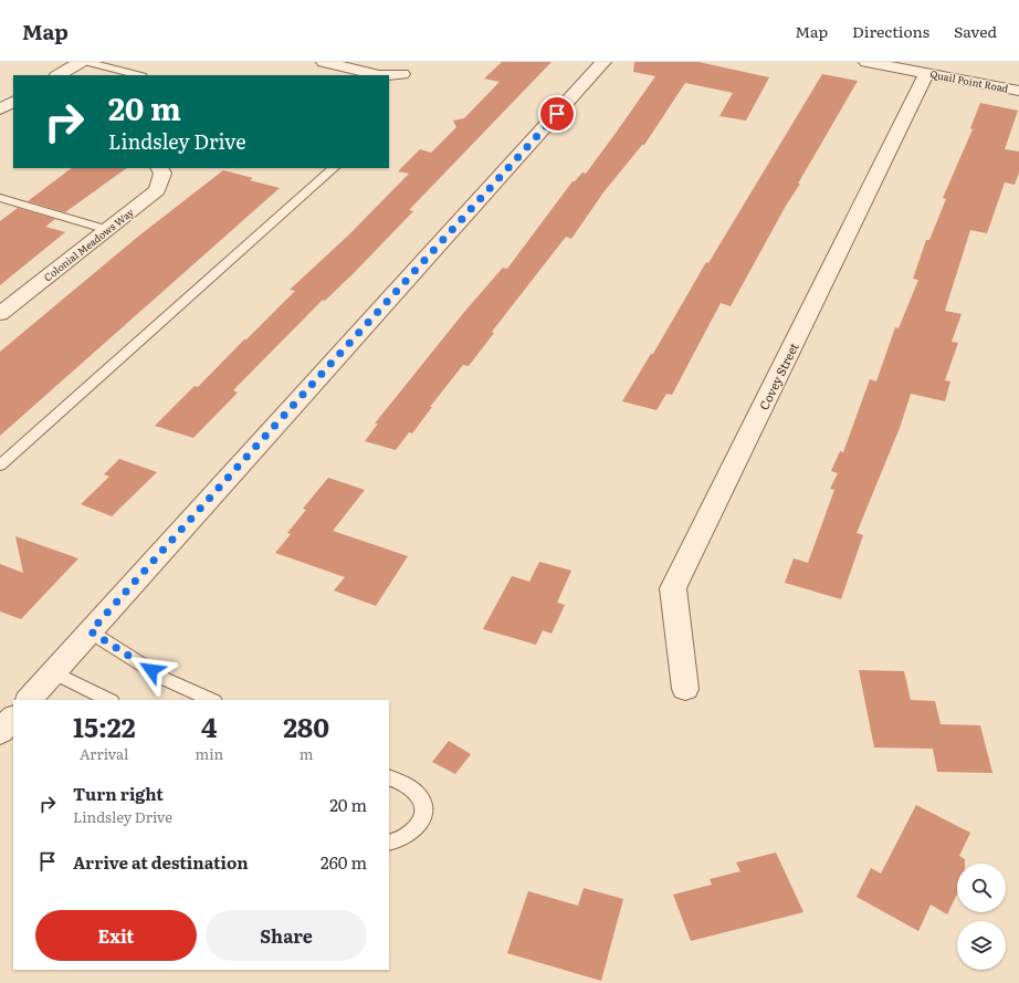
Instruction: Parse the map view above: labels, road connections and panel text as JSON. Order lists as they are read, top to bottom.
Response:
{
  "streets": {
    "street": ["Quail Point Road", "Colonial Meadows Way", "Covey Street"]
  },
  "crossings": [
    ["Quail Point Road", "Covey Street"]
  ],
  "page": {
    "header": "Map",
    "nav": ["Map", "Directions", "Saved"],
    "turn": ["20 m", "Lindsley Drive"],
    "eta": [
      "15:22",
      "Arrival",
      "4",
      "min",
      "280",
      "m"
    ],
    "list": [
      {
        "name": "Turn right",
        "note": "Lindsley Drive",
        "value": "20 m"
      },
      {
        "name": "Arrive at destination",
        "value": "260 m"
      }
    ],
    "buttons": ["Exit", "Share"]
  }
}
